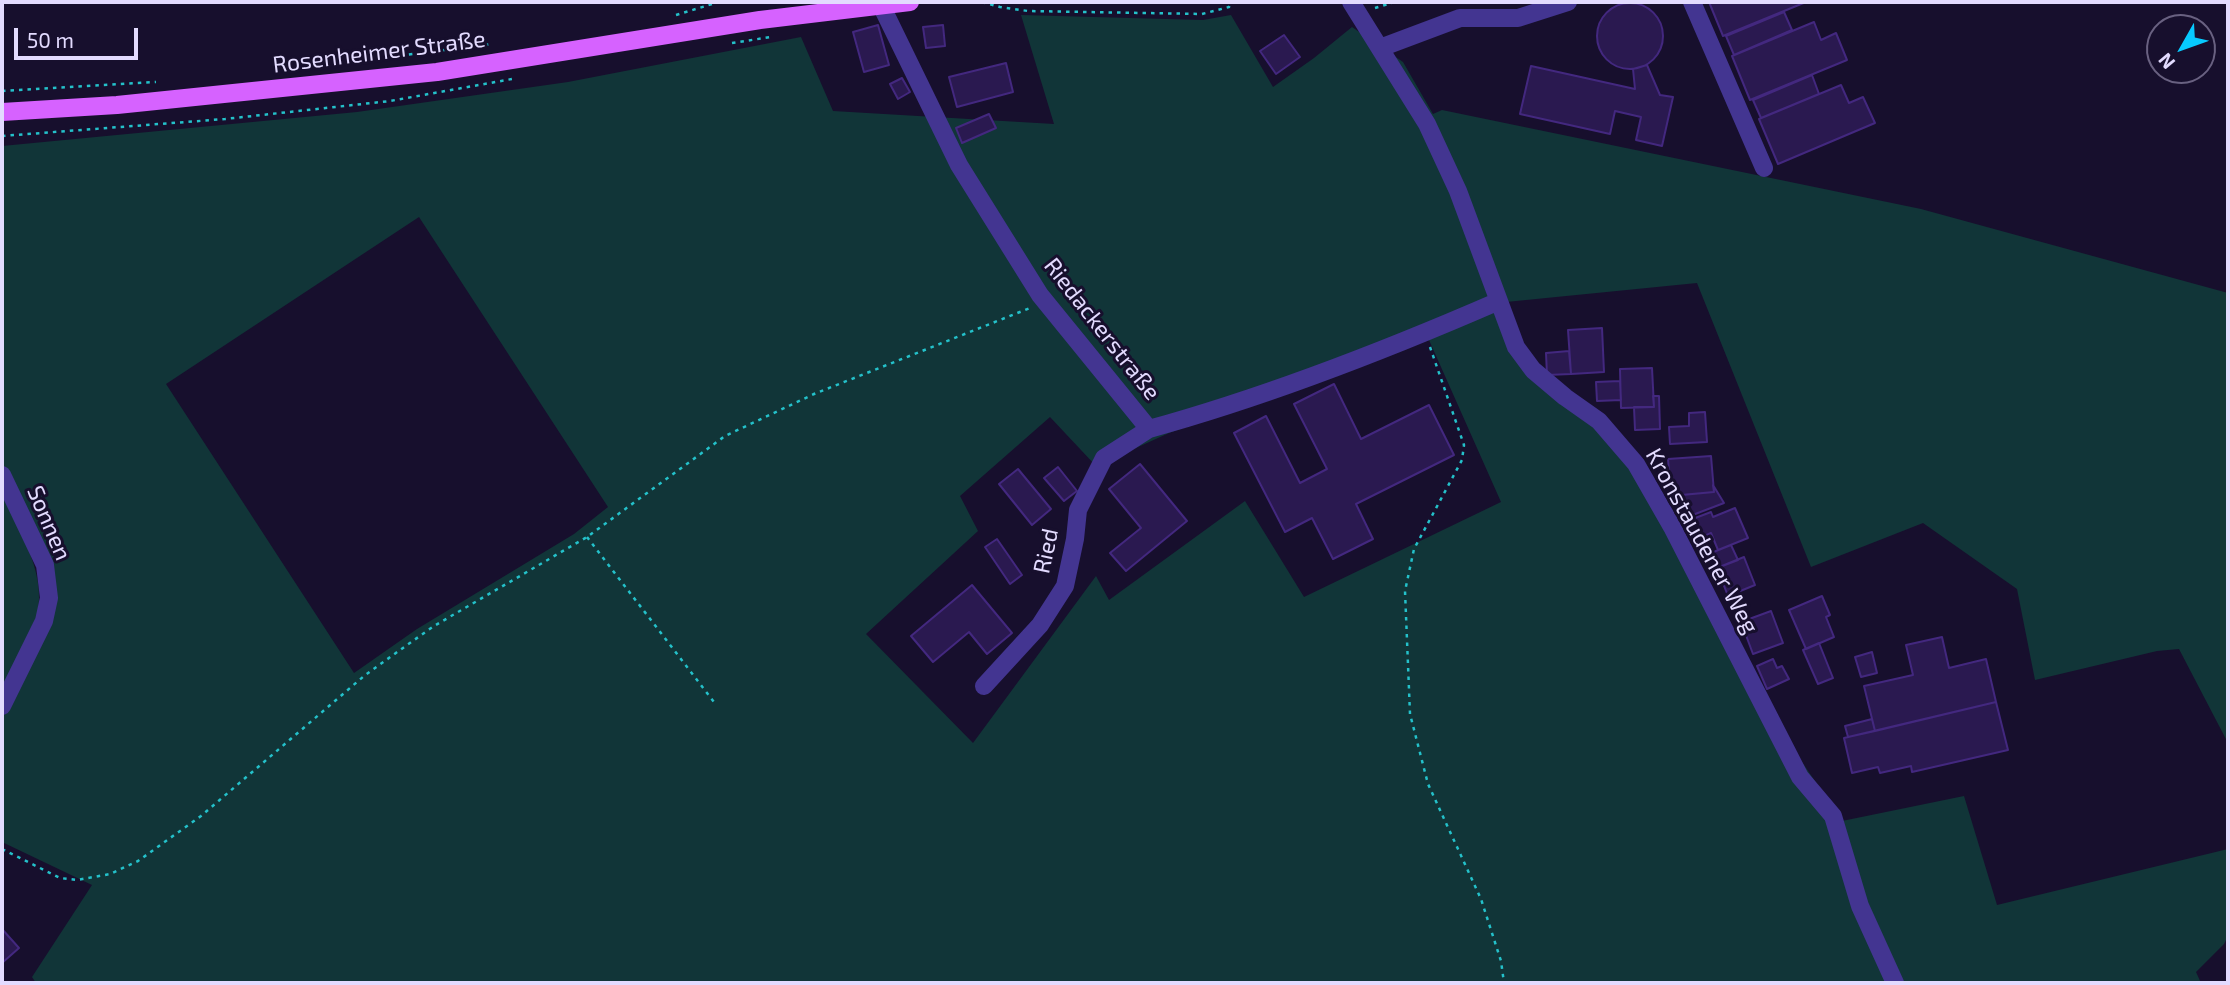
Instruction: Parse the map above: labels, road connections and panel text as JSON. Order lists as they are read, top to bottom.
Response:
{
  "streets": {
    "main road": ["Rosenheimer Straße"],
    "street": [
      "Riedackerstraße",
      "Sonnen",
      "Kronstaudener Weg",
      "Ried"
    ]
  },
  "crossings": [
    ["Rosenheimer Straße", "Riedackerstraße"],
    ["Riedackerstraße", "Kronstaudener Weg"],
    ["Riedackerstraße", "Ried"]
  ],
  "scale_bar": "50 m",
  "north": "bottom left"
}
